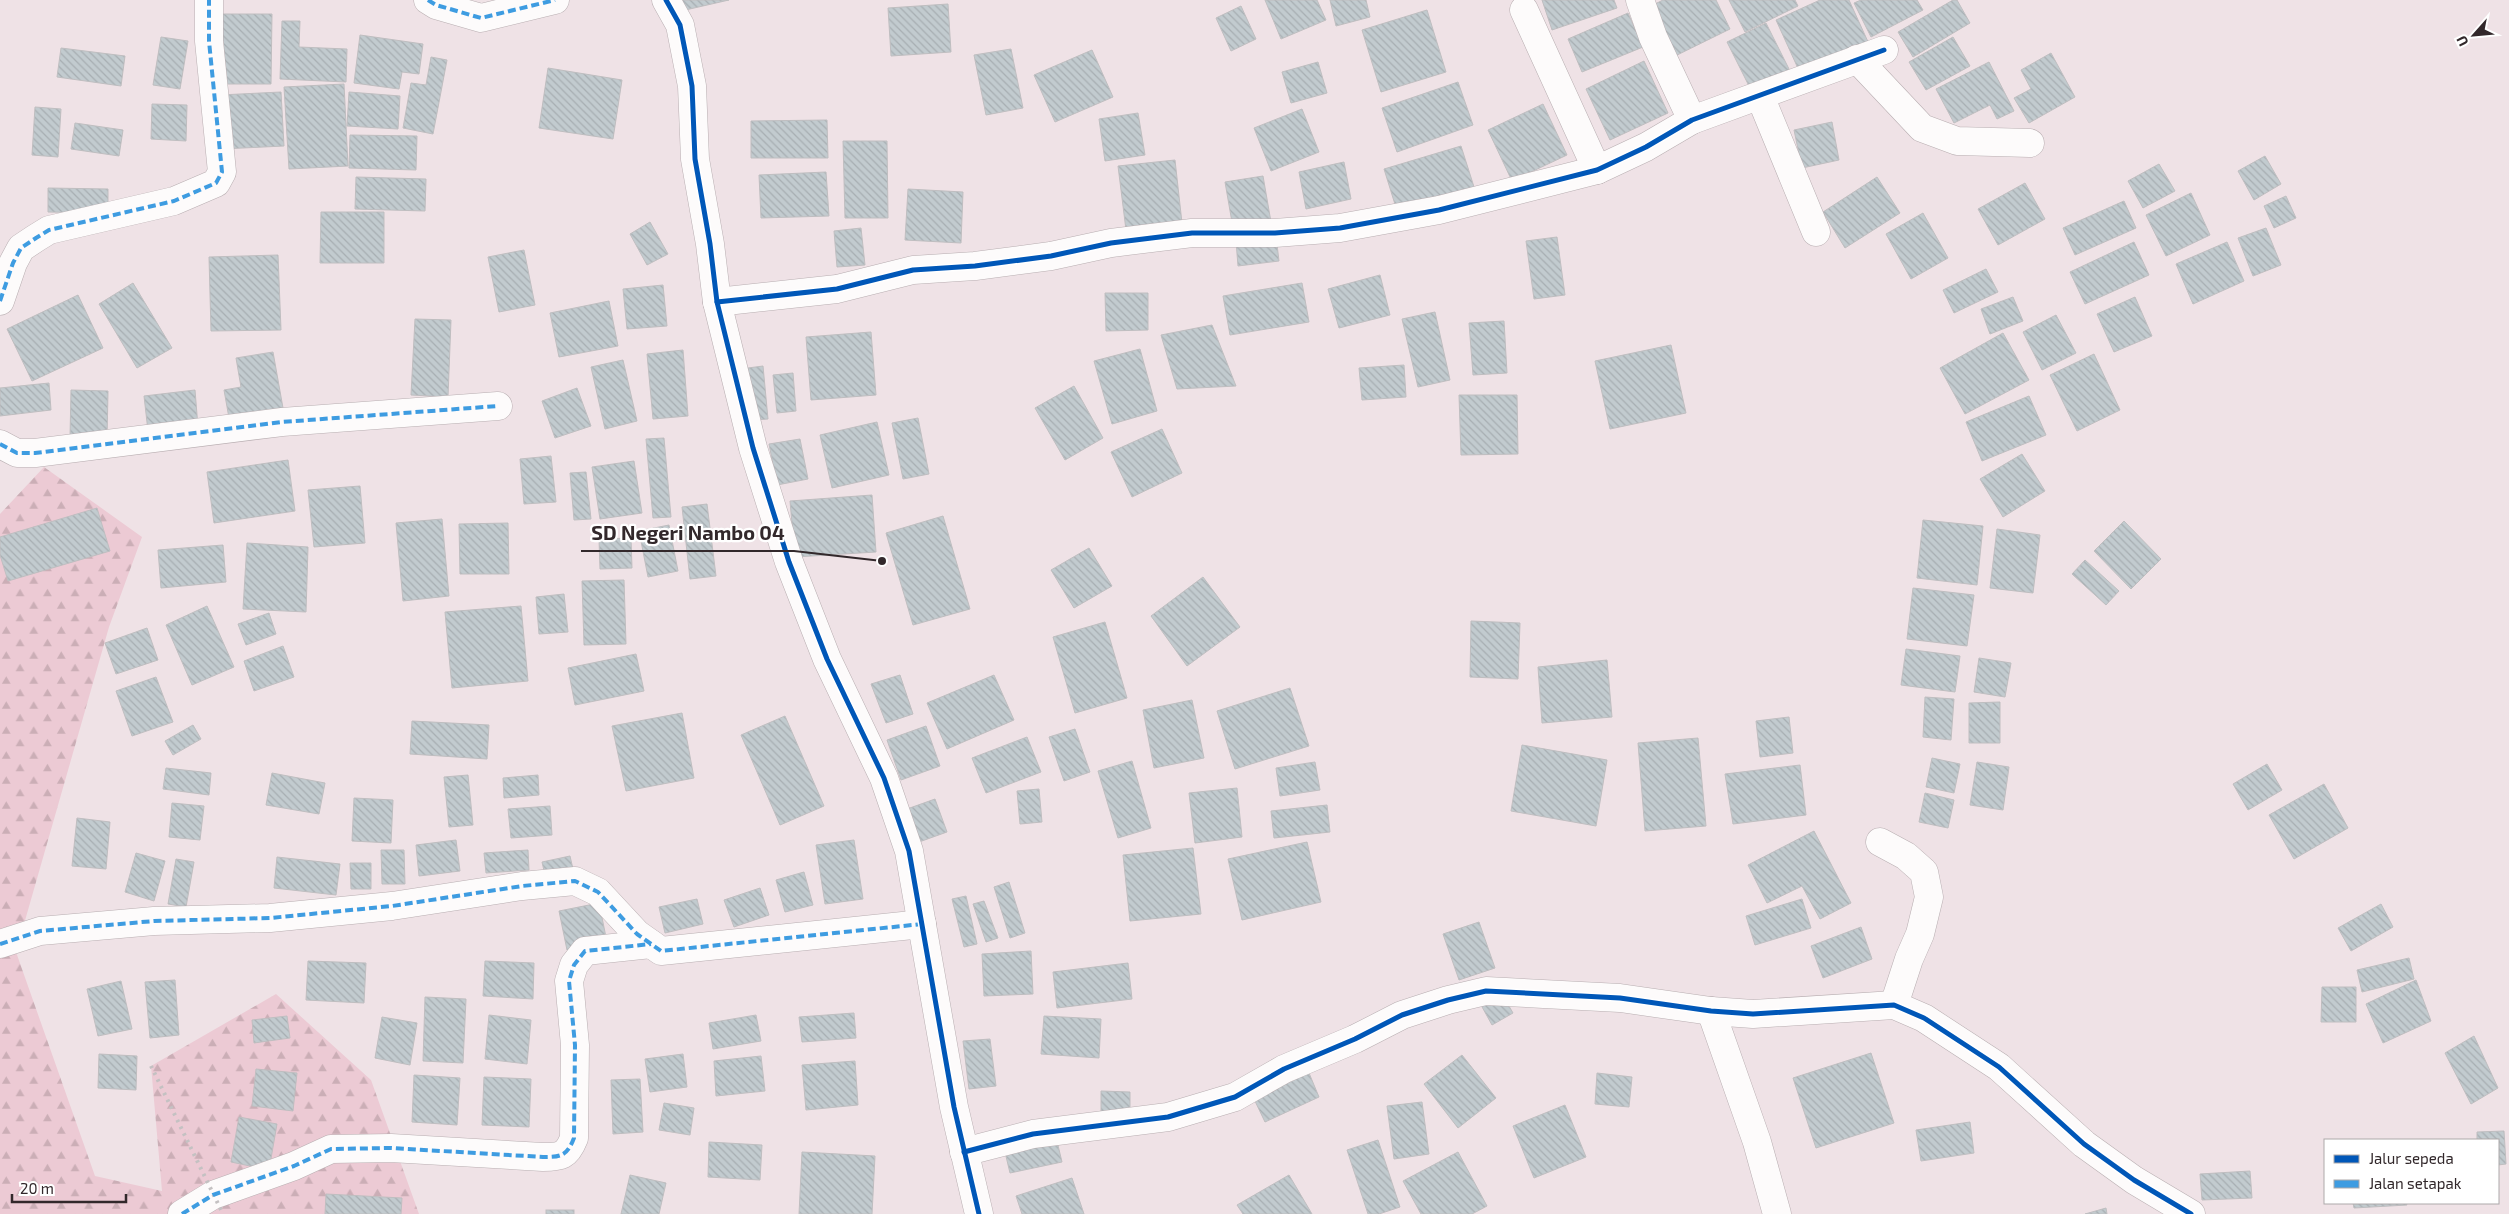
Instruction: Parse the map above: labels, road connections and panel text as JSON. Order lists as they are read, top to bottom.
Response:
{
  "places": ["SD Negeri Nambo 04"],
  "legend": ["Jalur sepeda", "Jalan setapak"],
  "scale_bar": "20 m",
  "north": "bottom left"
}
